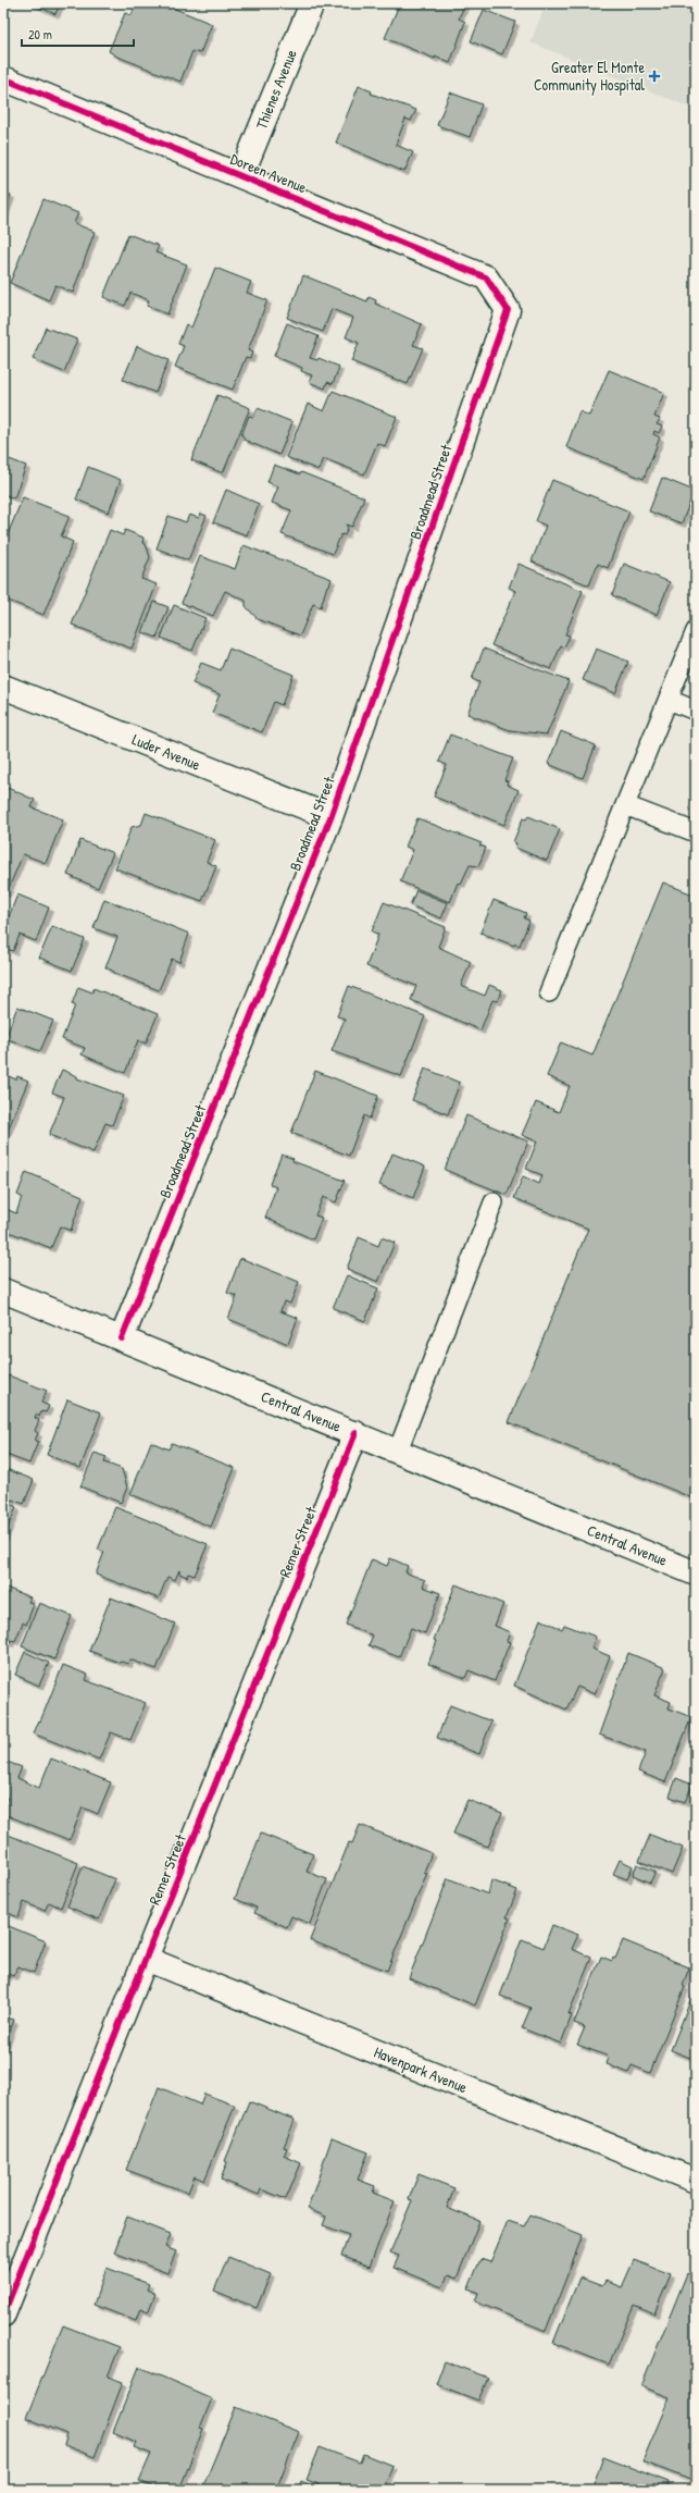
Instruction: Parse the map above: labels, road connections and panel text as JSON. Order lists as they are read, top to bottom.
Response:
{
  "streets": {
    "street": [
      "Thienes Avenue",
      "Doreen Avenue",
      "Broadmead Street",
      "Luder Avenue",
      "Central Avenue",
      "Remer Street",
      "Havenpark Avenue"
    ]
  },
  "crossings": [
    ["Thienes Avenue", "Doreen Avenue"],
    ["Doreen Avenue", "Broadmead Street"],
    ["Broadmead Street", "Luder Avenue"],
    ["Broadmead Street", "Central Avenue"],
    ["Central Avenue", "Remer Street"],
    ["Remer Street", "Havenpark Avenue"]
  ],
  "places": {
    "health": ["Greater El Monte Community Hospital"]
  },
  "scale_bar": "20 m"
}
